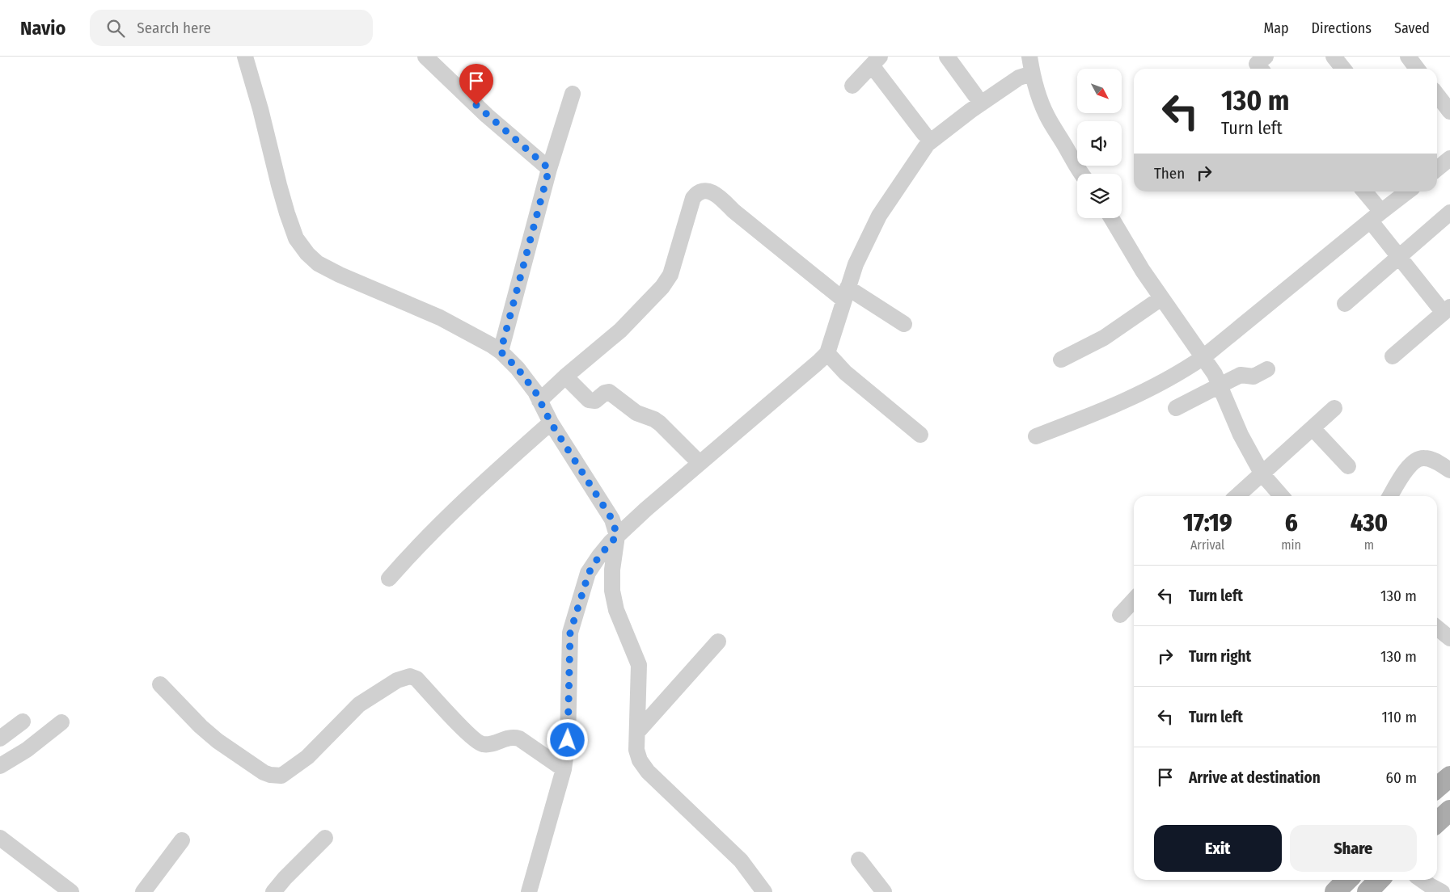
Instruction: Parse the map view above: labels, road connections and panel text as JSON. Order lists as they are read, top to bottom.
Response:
{
  "north": "bottom right",
  "page": {
    "header": "Navio",
    "search": "Search here",
    "nav": ["Map", "Directions", "Saved"],
    "turn": ["130 m", "Turn left"],
    "then": "Then",
    "eta": [
      "17:19",
      "Arrival",
      "6",
      "min",
      "430",
      "m"
    ],
    "list": [
      {
        "name": "Turn left",
        "value": "130 m"
      },
      {
        "name": "Turn right",
        "value": "130 m"
      },
      {
        "name": "Turn left",
        "value": "110 m"
      },
      {
        "name": "Arrive at destination",
        "value": "60 m"
      }
    ],
    "buttons": ["Exit", "Share"]
  }
}
